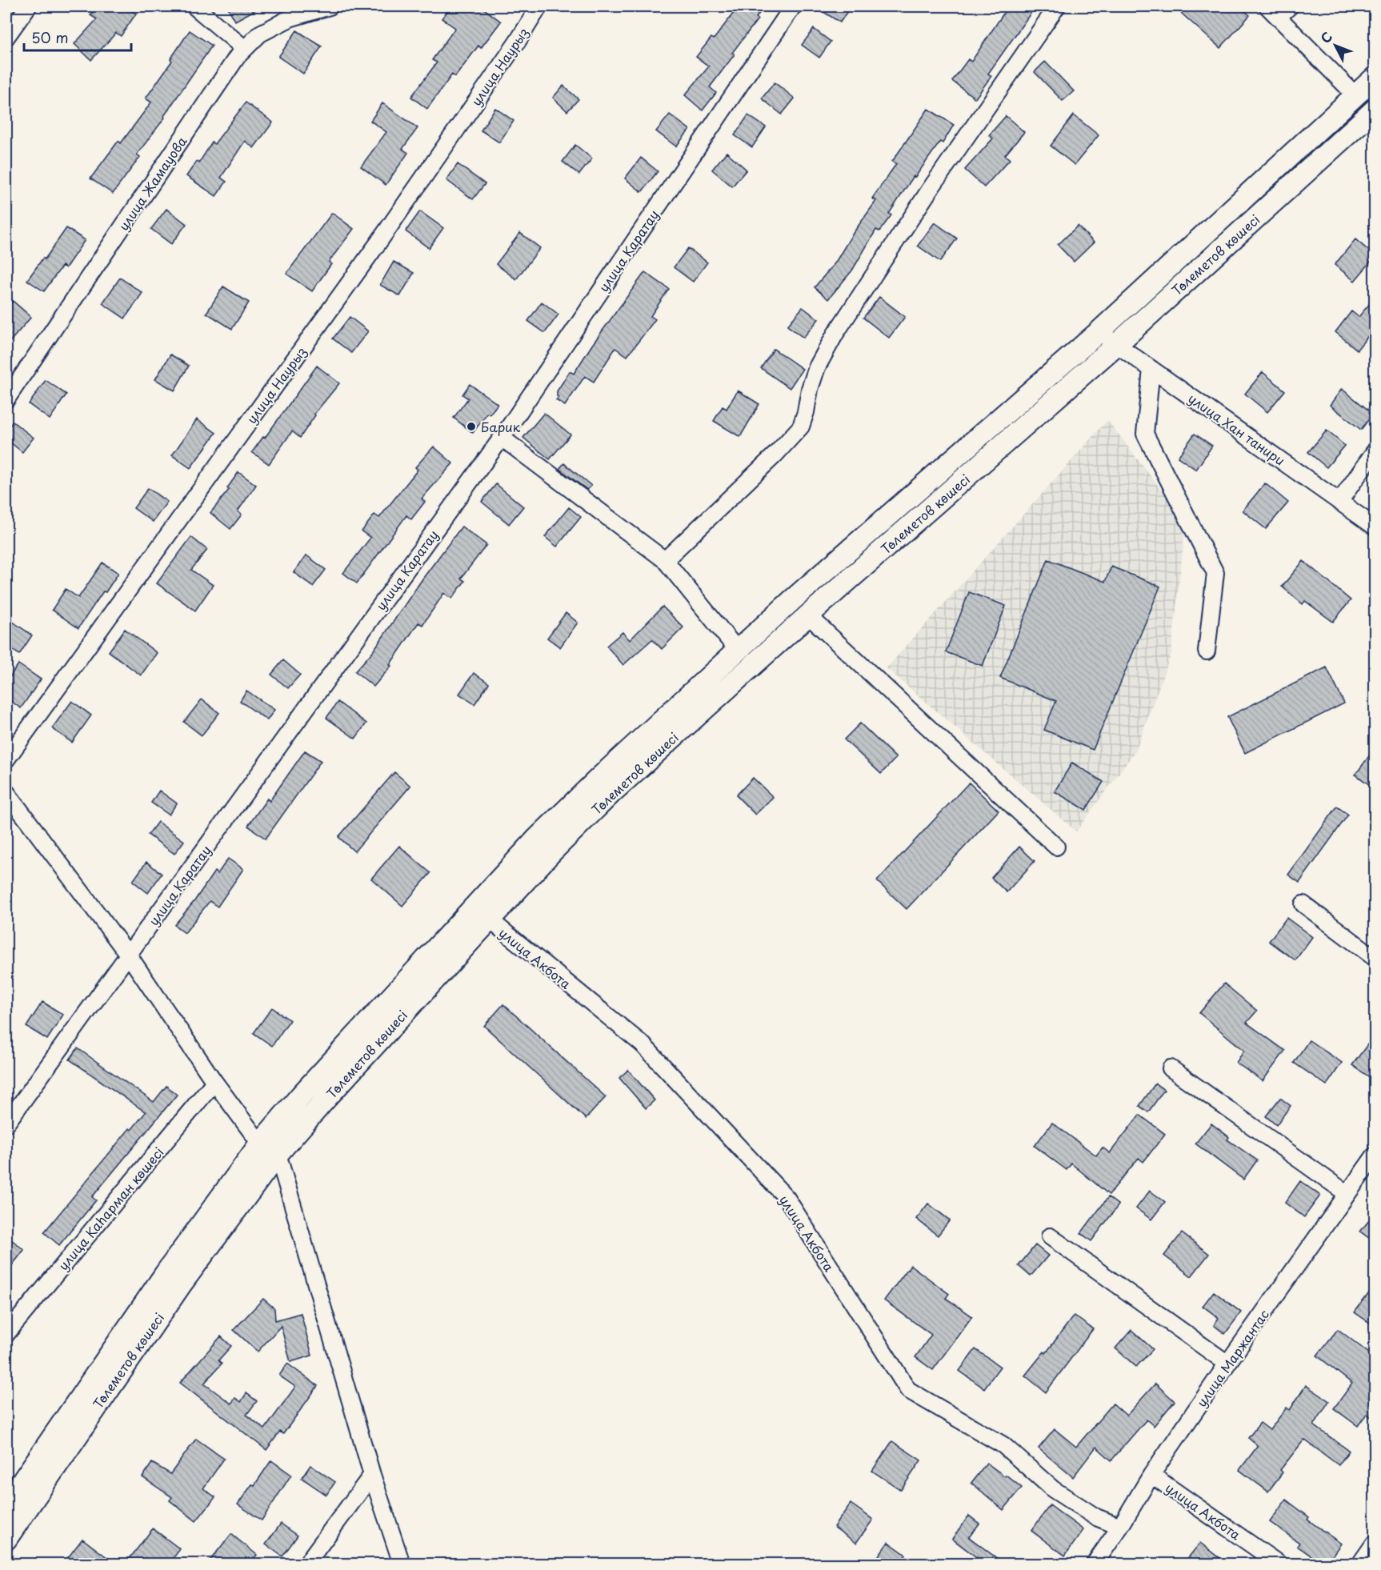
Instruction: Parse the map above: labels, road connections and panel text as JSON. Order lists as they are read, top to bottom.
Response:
{
  "streets": {
    "main road": ["Төлеметов көшесі"],
    "street": [
      "улица Наурыз",
      "улица Жамауова",
      "улица Каратау",
      "улица Хан танири",
      "улица Акбота",
      "улица Каһарман көшесі",
      "улица Маржантас"
    ]
  },
  "crossings": [
    ["Төлеметов көшесі", "улица Хан танири"],
    ["Төлеметов көшесі", "улица Акбота"],
    ["улица Акбота", "улица Маржантас"]
  ],
  "places": ["Барик"],
  "scale_bar": "50 m",
  "north": "top left"
}
